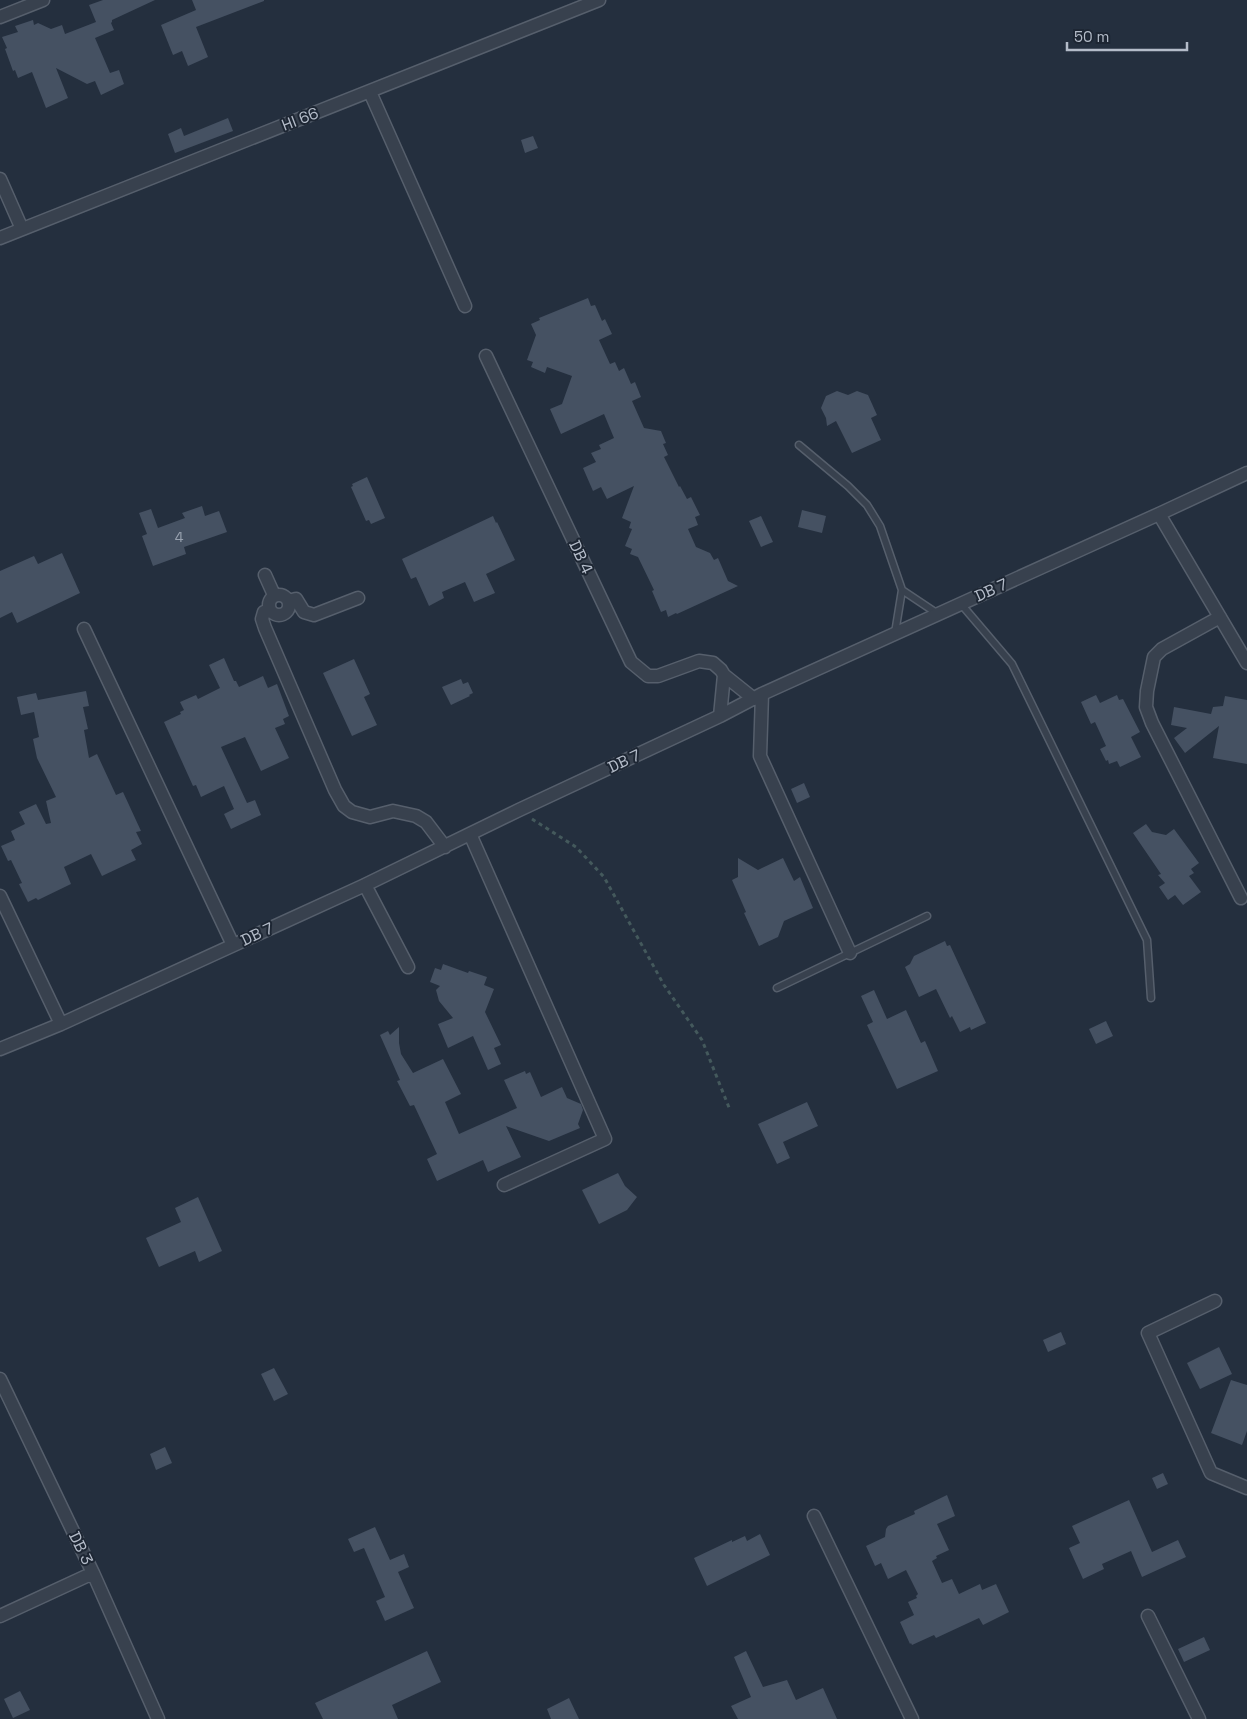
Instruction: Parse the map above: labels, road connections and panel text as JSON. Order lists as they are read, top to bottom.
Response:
{
  "streets": {
    "street": [
      "HI 66",
      "DB 4",
      "DB 7",
      "DB 3"
    ]
  },
  "crossings": [
    ["DB 4", "DB 7"]
  ],
  "house_numbers": ["4"],
  "scale_bar": "50 m"
}
